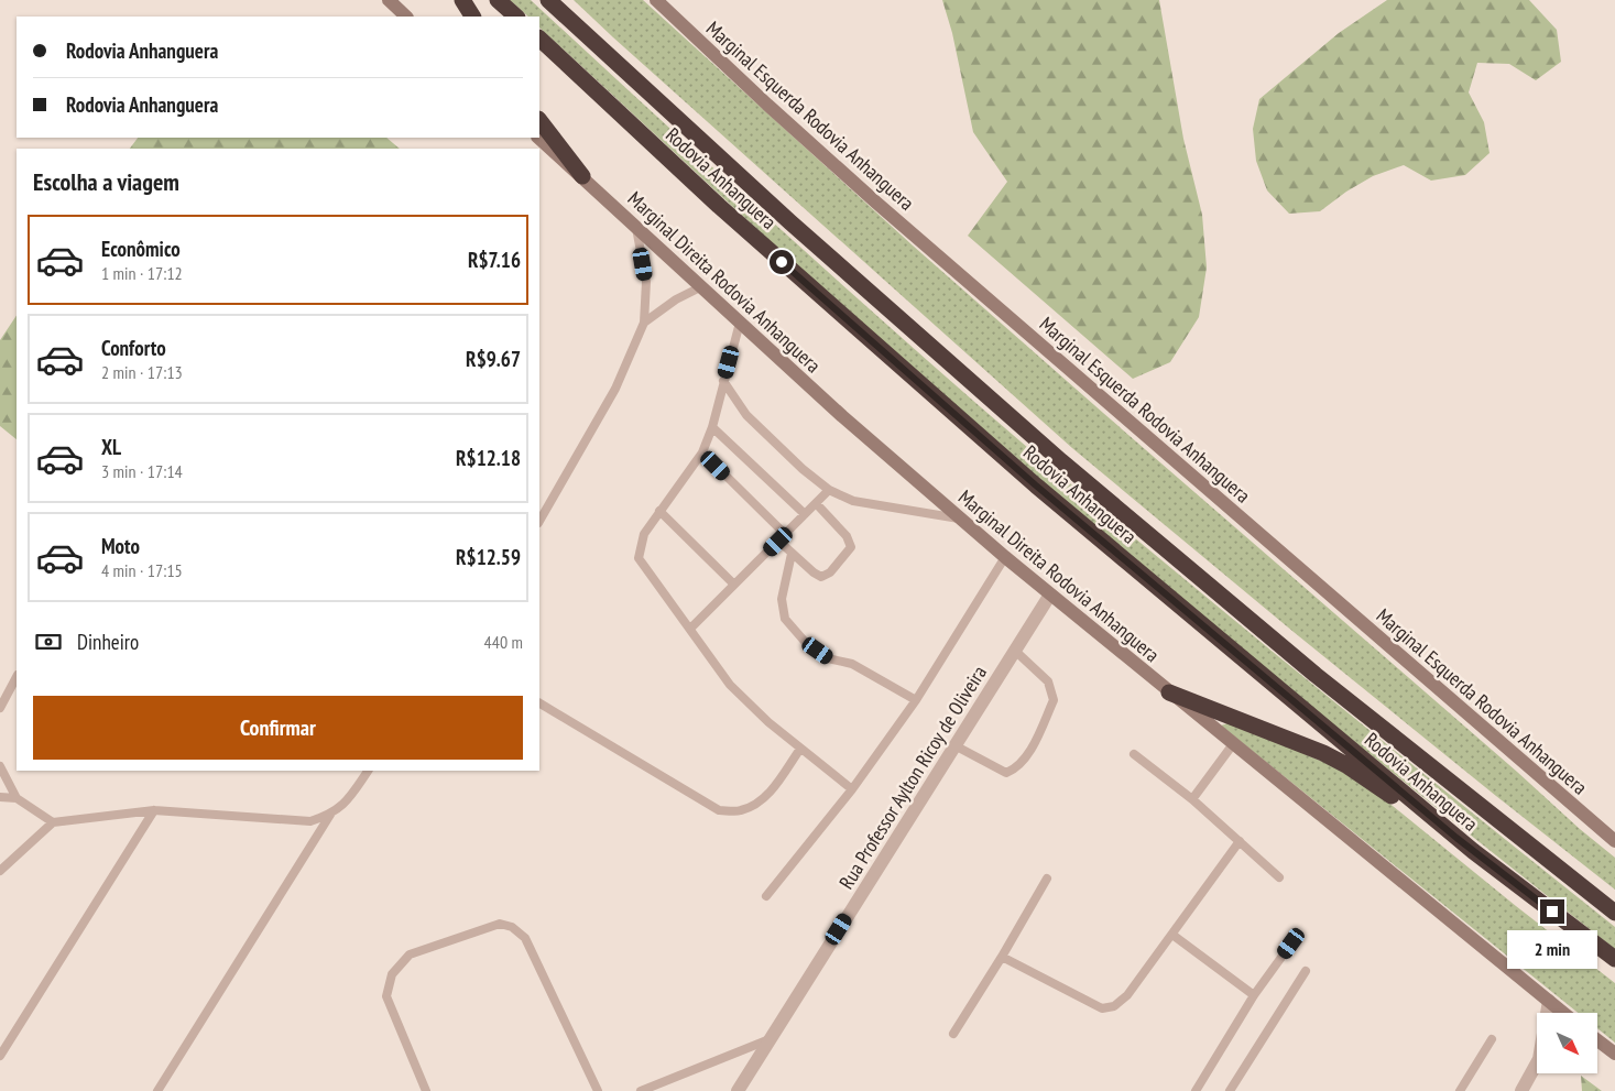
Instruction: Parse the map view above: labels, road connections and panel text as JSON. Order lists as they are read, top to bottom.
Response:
{
  "streets": {
    "highway": ["Rodovia Anhanguera"],
    "street": ["Marginal Esquerda Rodovia Anhanguera", "Marginal Direita Rodovia Anhanguera", "Rua Professor Aylton Ricoy de Oliveira"]
  },
  "crossings": [
    ["Marginal Direita Rodovia Anhanguera", "Rua Professor Aylton Ricoy de Oliveira"]
  ],
  "north": "bottom right",
  "page": {
    "banner": ["Rodovia Anhanguera", "Rodovia Anhanguera"],
    "heading": "Escolha a viagem",
    "list": [
      {
        "name": "Econômico",
        "note": "1 min · 17:12",
        "value": "R$7.16"
      },
      {
        "name": "Conforto",
        "note": "2 min · 17:13",
        "value": "R$9.67"
      },
      {
        "name": "XL",
        "note": "3 min · 17:14",
        "value": "R$12.18"
      },
      {
        "name": "Moto",
        "note": "4 min · 17:15",
        "value": "R$12.59"
      }
    ],
    "pay": ["Dinheiro", "440 m"],
    "buttons": "Confirmar",
    "bubble": "2 min"
  }
}
